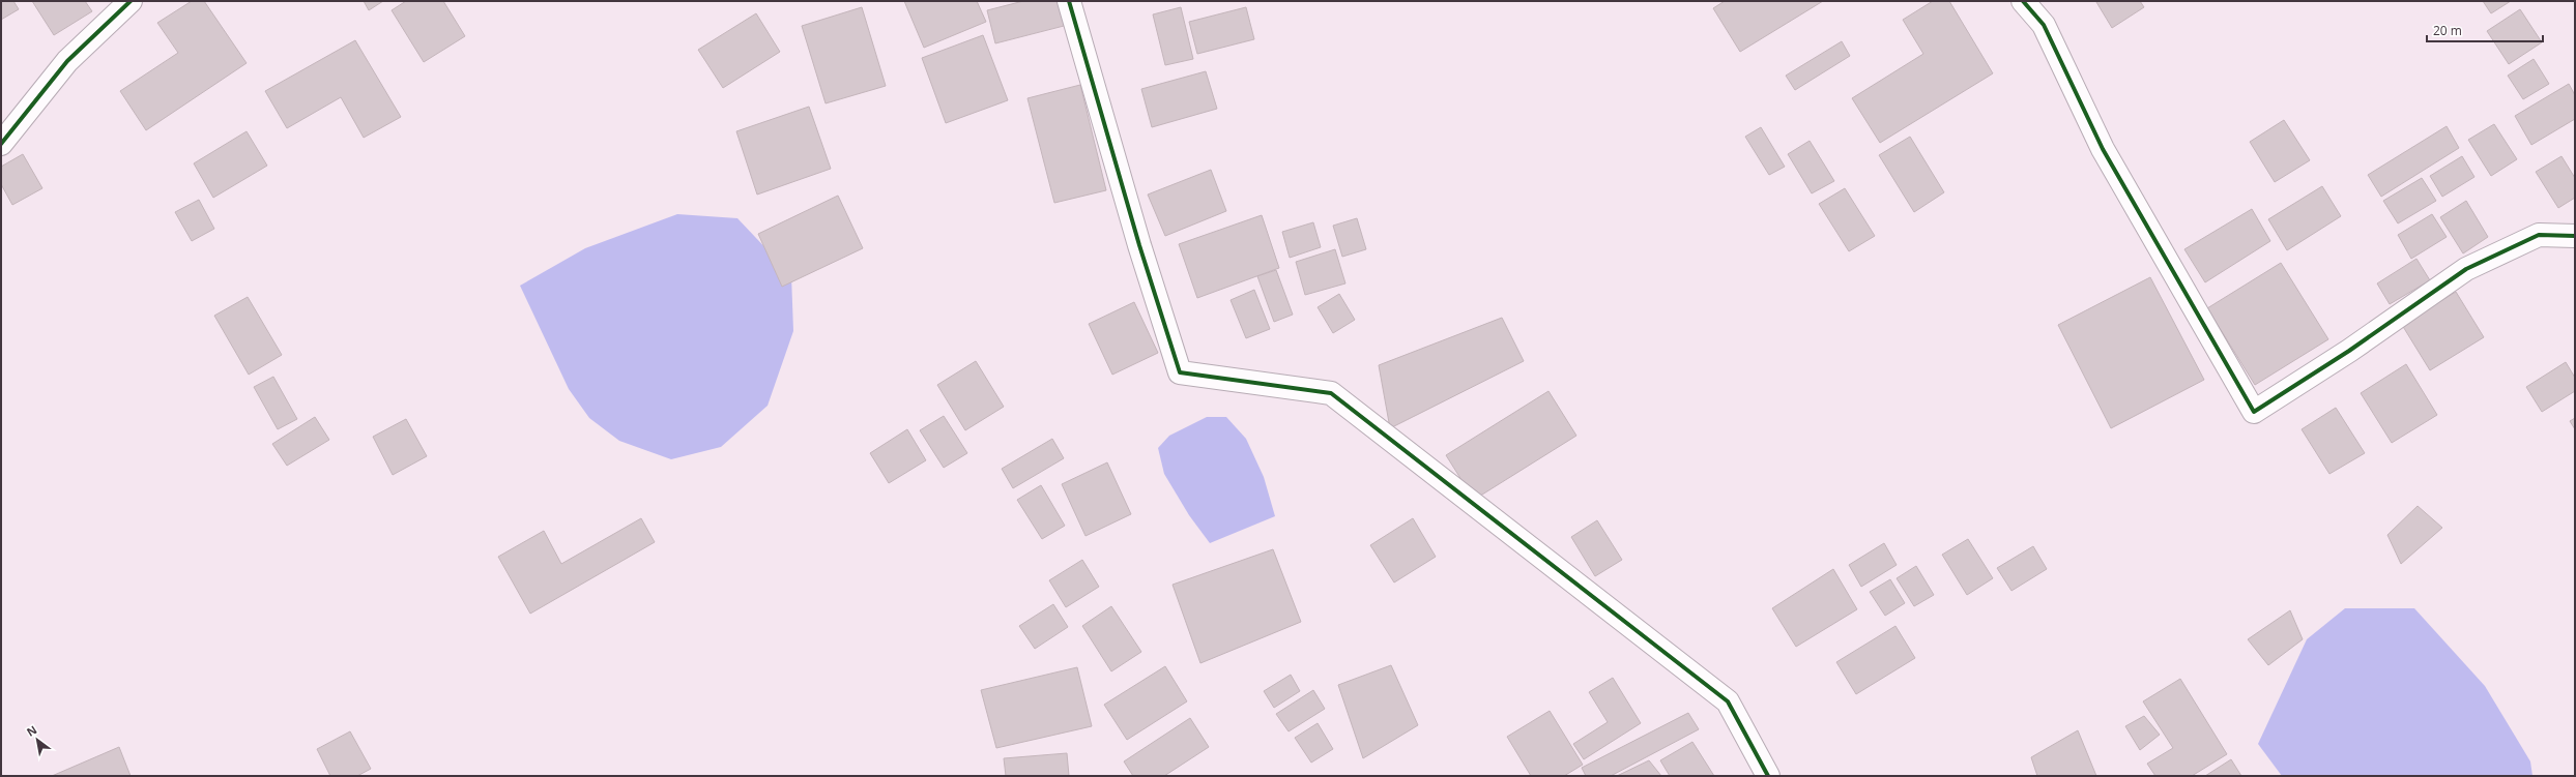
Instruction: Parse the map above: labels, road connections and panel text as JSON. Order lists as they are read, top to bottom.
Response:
{
  "scale_bar": "20 m",
  "north": "top left"
}
